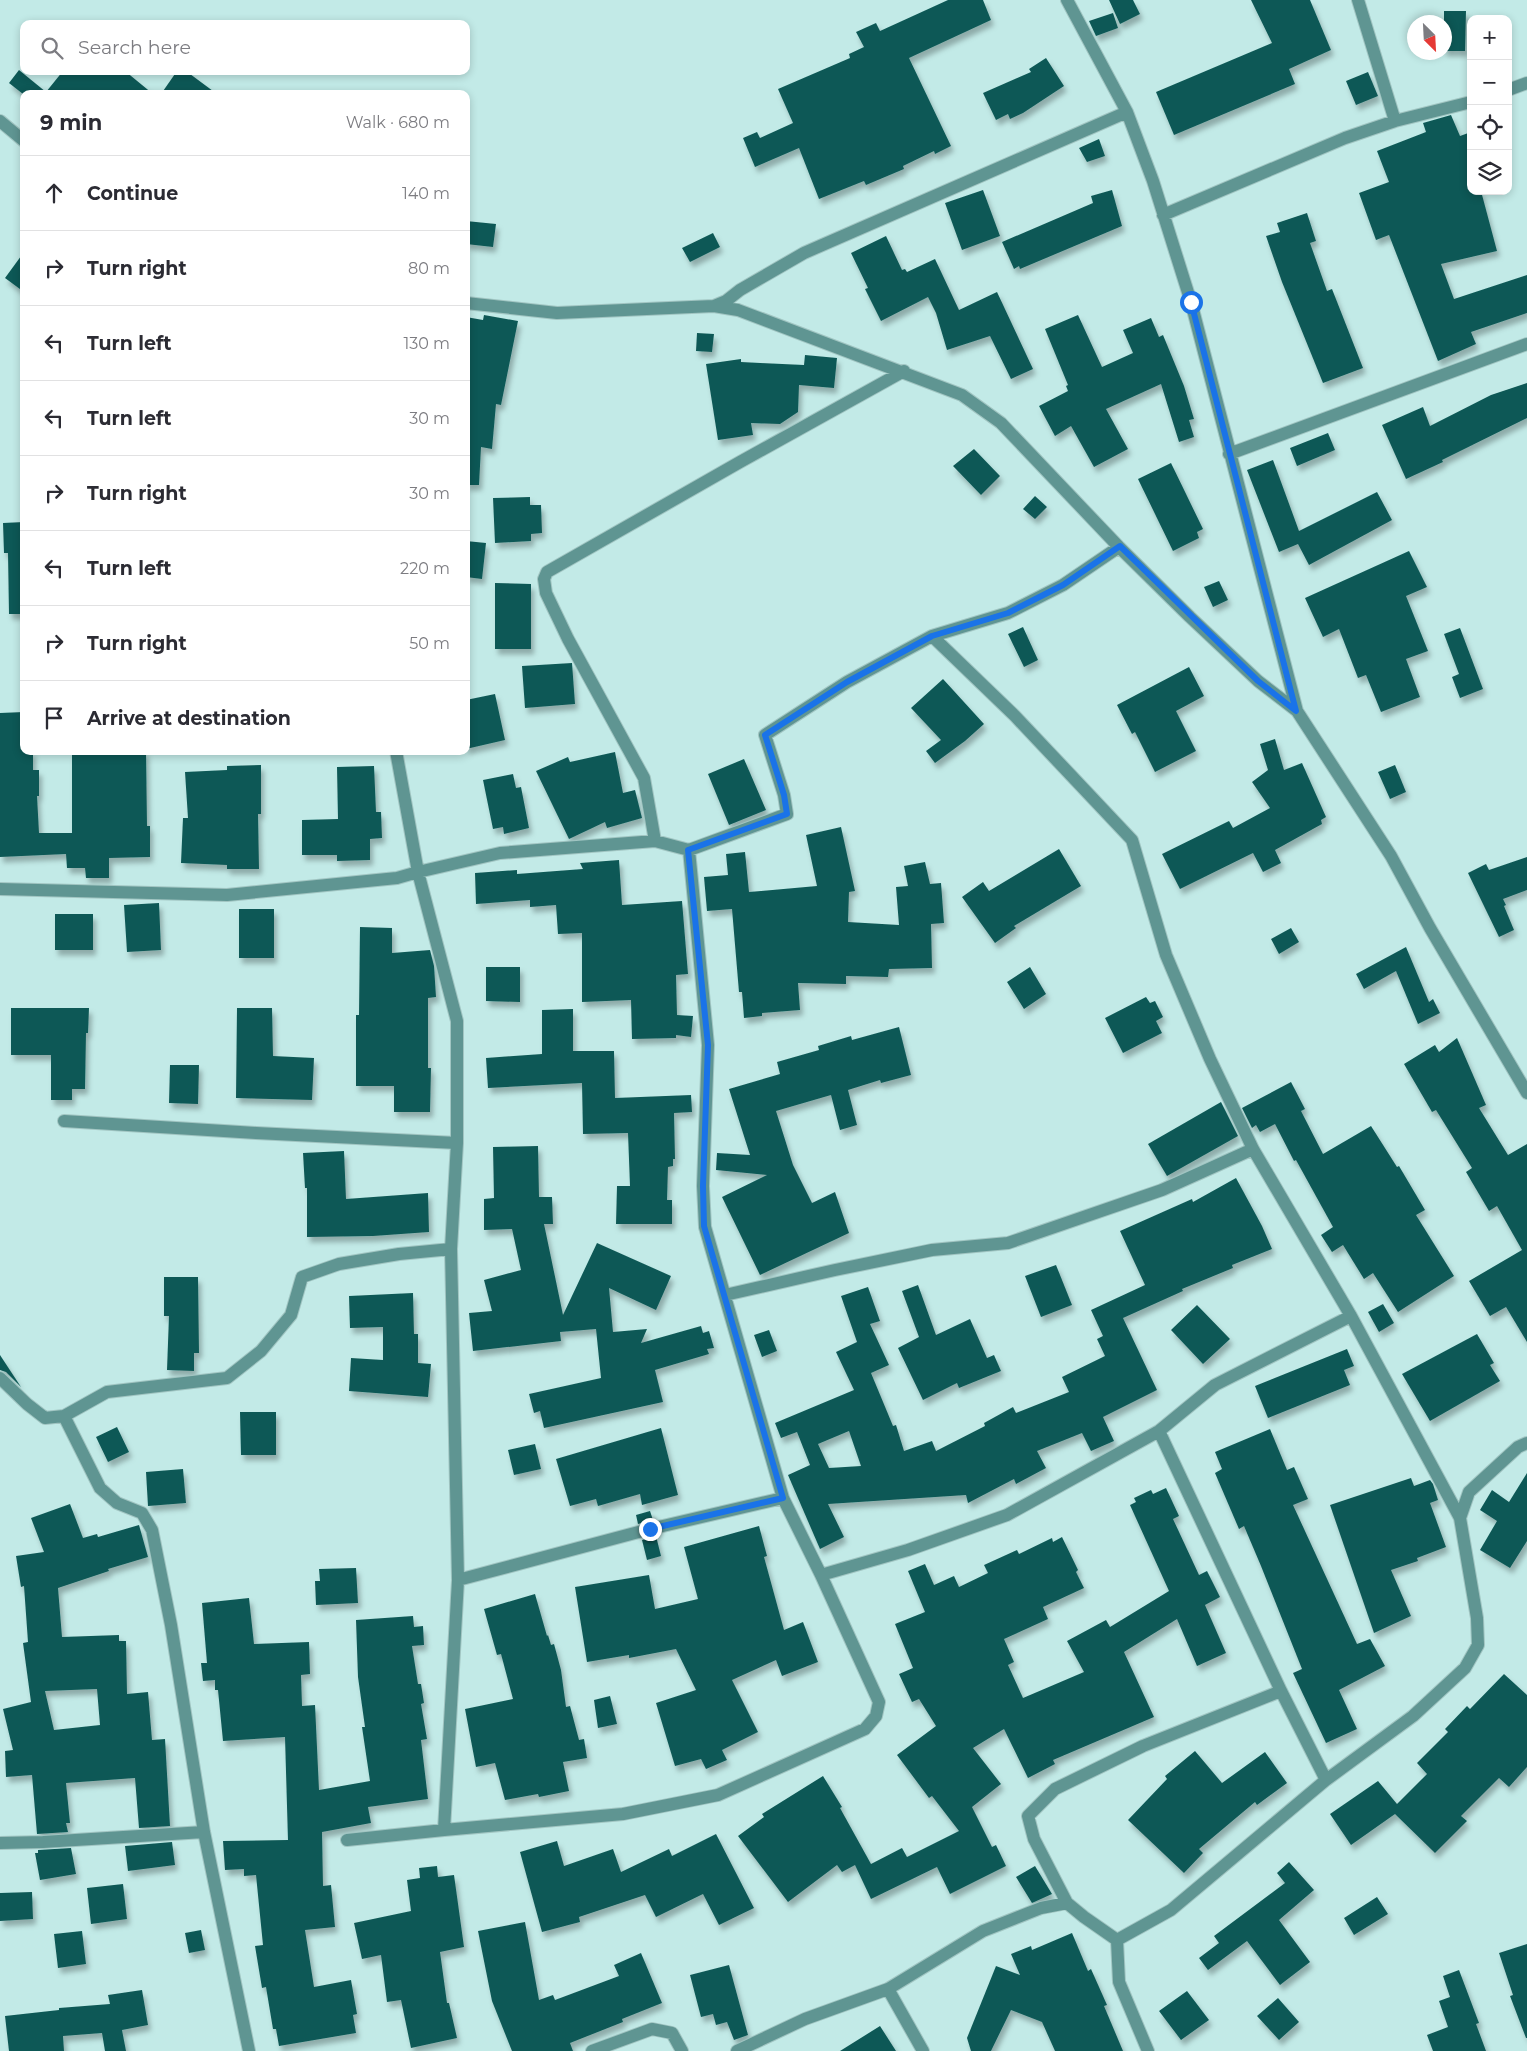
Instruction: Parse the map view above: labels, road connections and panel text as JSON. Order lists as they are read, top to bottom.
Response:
{
  "north": "bottom right",
  "page": {
    "map_buttons": ["+", "−"],
    "search": "Search here",
    "heading": ["9 min", "Walk · 680 m"],
    "list": [
      ["Continue", "140 m"],
      ["Turn right", "80 m"],
      ["Turn left", "130 m"],
      ["Turn left", "30 m"],
      ["Turn right", "30 m"],
      ["Turn left", "220 m"],
      ["Turn right", "50 m"],
      "Arrive at destination"
    ]
  }
}
